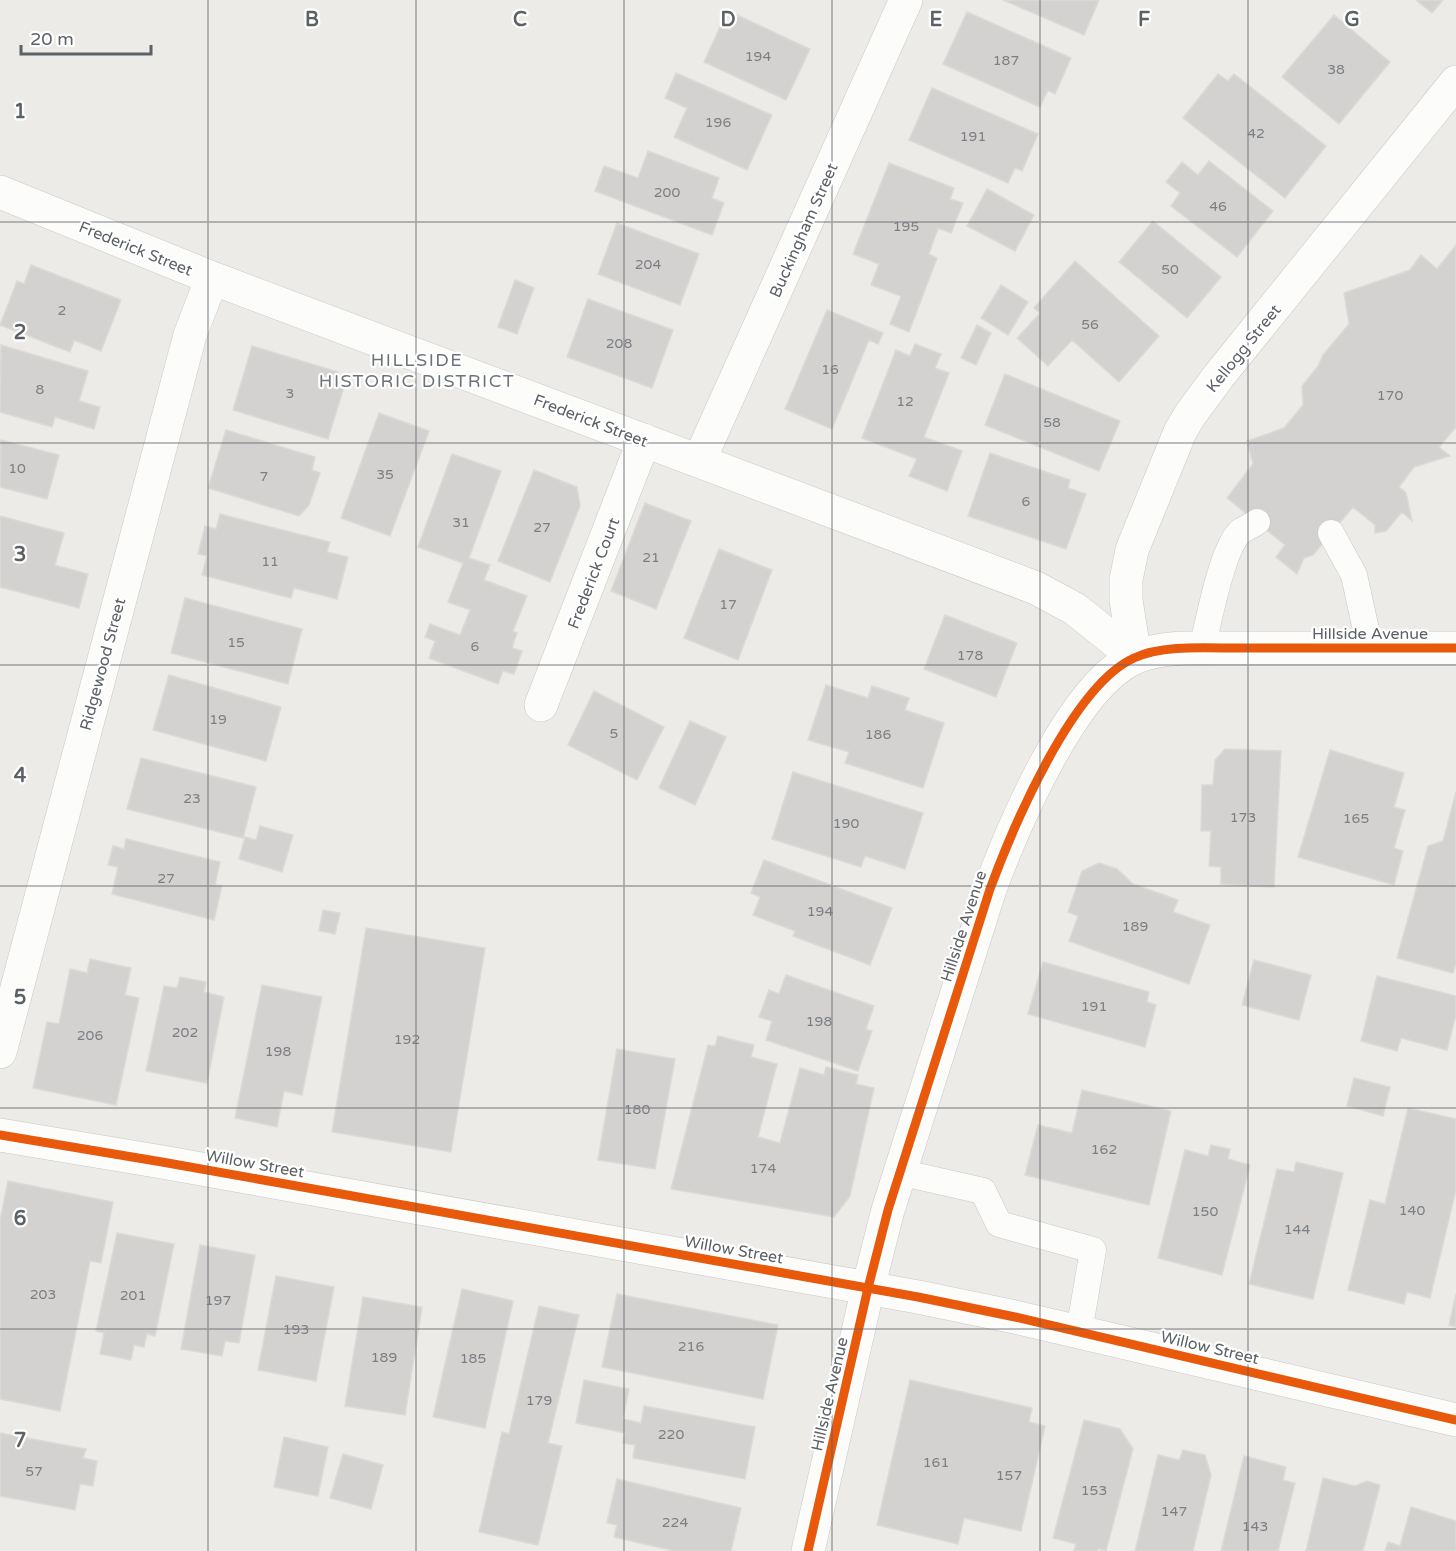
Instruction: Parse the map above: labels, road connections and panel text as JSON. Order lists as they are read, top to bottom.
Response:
{
  "streets": {
    "street": [
      "Buckingham Street",
      "Frederick Street",
      "Kellogg Street",
      "Frederick Court",
      "Hillside Avenue",
      "Ridgewood Street",
      "Willow Street"
    ]
  },
  "crossings": [
    ["Buckingham Street", "Frederick Street"],
    ["Frederick Street", "Kellogg Street"],
    ["Frederick Street", "Frederick Court"],
    ["Frederick Street", "Hillside Avenue"],
    ["Frederick Street", "Ridgewood Street"],
    ["Kellogg Street", "Hillside Avenue"],
    ["Hillside Avenue", "Willow Street"]
  ],
  "districts": ["HILLSIDE HISTORIC DISTRICT"],
  "house_numbers": [
    "194",
    "187",
    "38",
    "196",
    "42",
    "191",
    "200",
    "46",
    "195",
    "204",
    "50",
    "2",
    "56",
    "208",
    "16",
    "8",
    "3",
    "170",
    "12",
    "58",
    "10",
    "35",
    "7",
    "6",
    "31",
    "27",
    "21",
    "11",
    "17",
    "15",
    "6",
    "178",
    "19",
    "5",
    "186",
    "23",
    "173",
    "165",
    "190",
    "27",
    "194",
    "189",
    "191",
    "198",
    "202",
    "206",
    "192",
    "198",
    "180",
    "162",
    "174",
    "140",
    "150",
    "144",
    "203",
    "201",
    "197",
    "193",
    "216",
    "189",
    "185",
    "179",
    "220",
    "161",
    "57",
    "157",
    "153",
    "147",
    "224",
    "143"
  ],
  "scale_bar": "20 m",
  "grid": {
    "columns": [
      "B",
      "C",
      "D",
      "E",
      "F",
      "G"
    ],
    "rows": [
      "1",
      "2",
      "3",
      "4",
      "5",
      "6",
      "7"
    ]
  }
}
